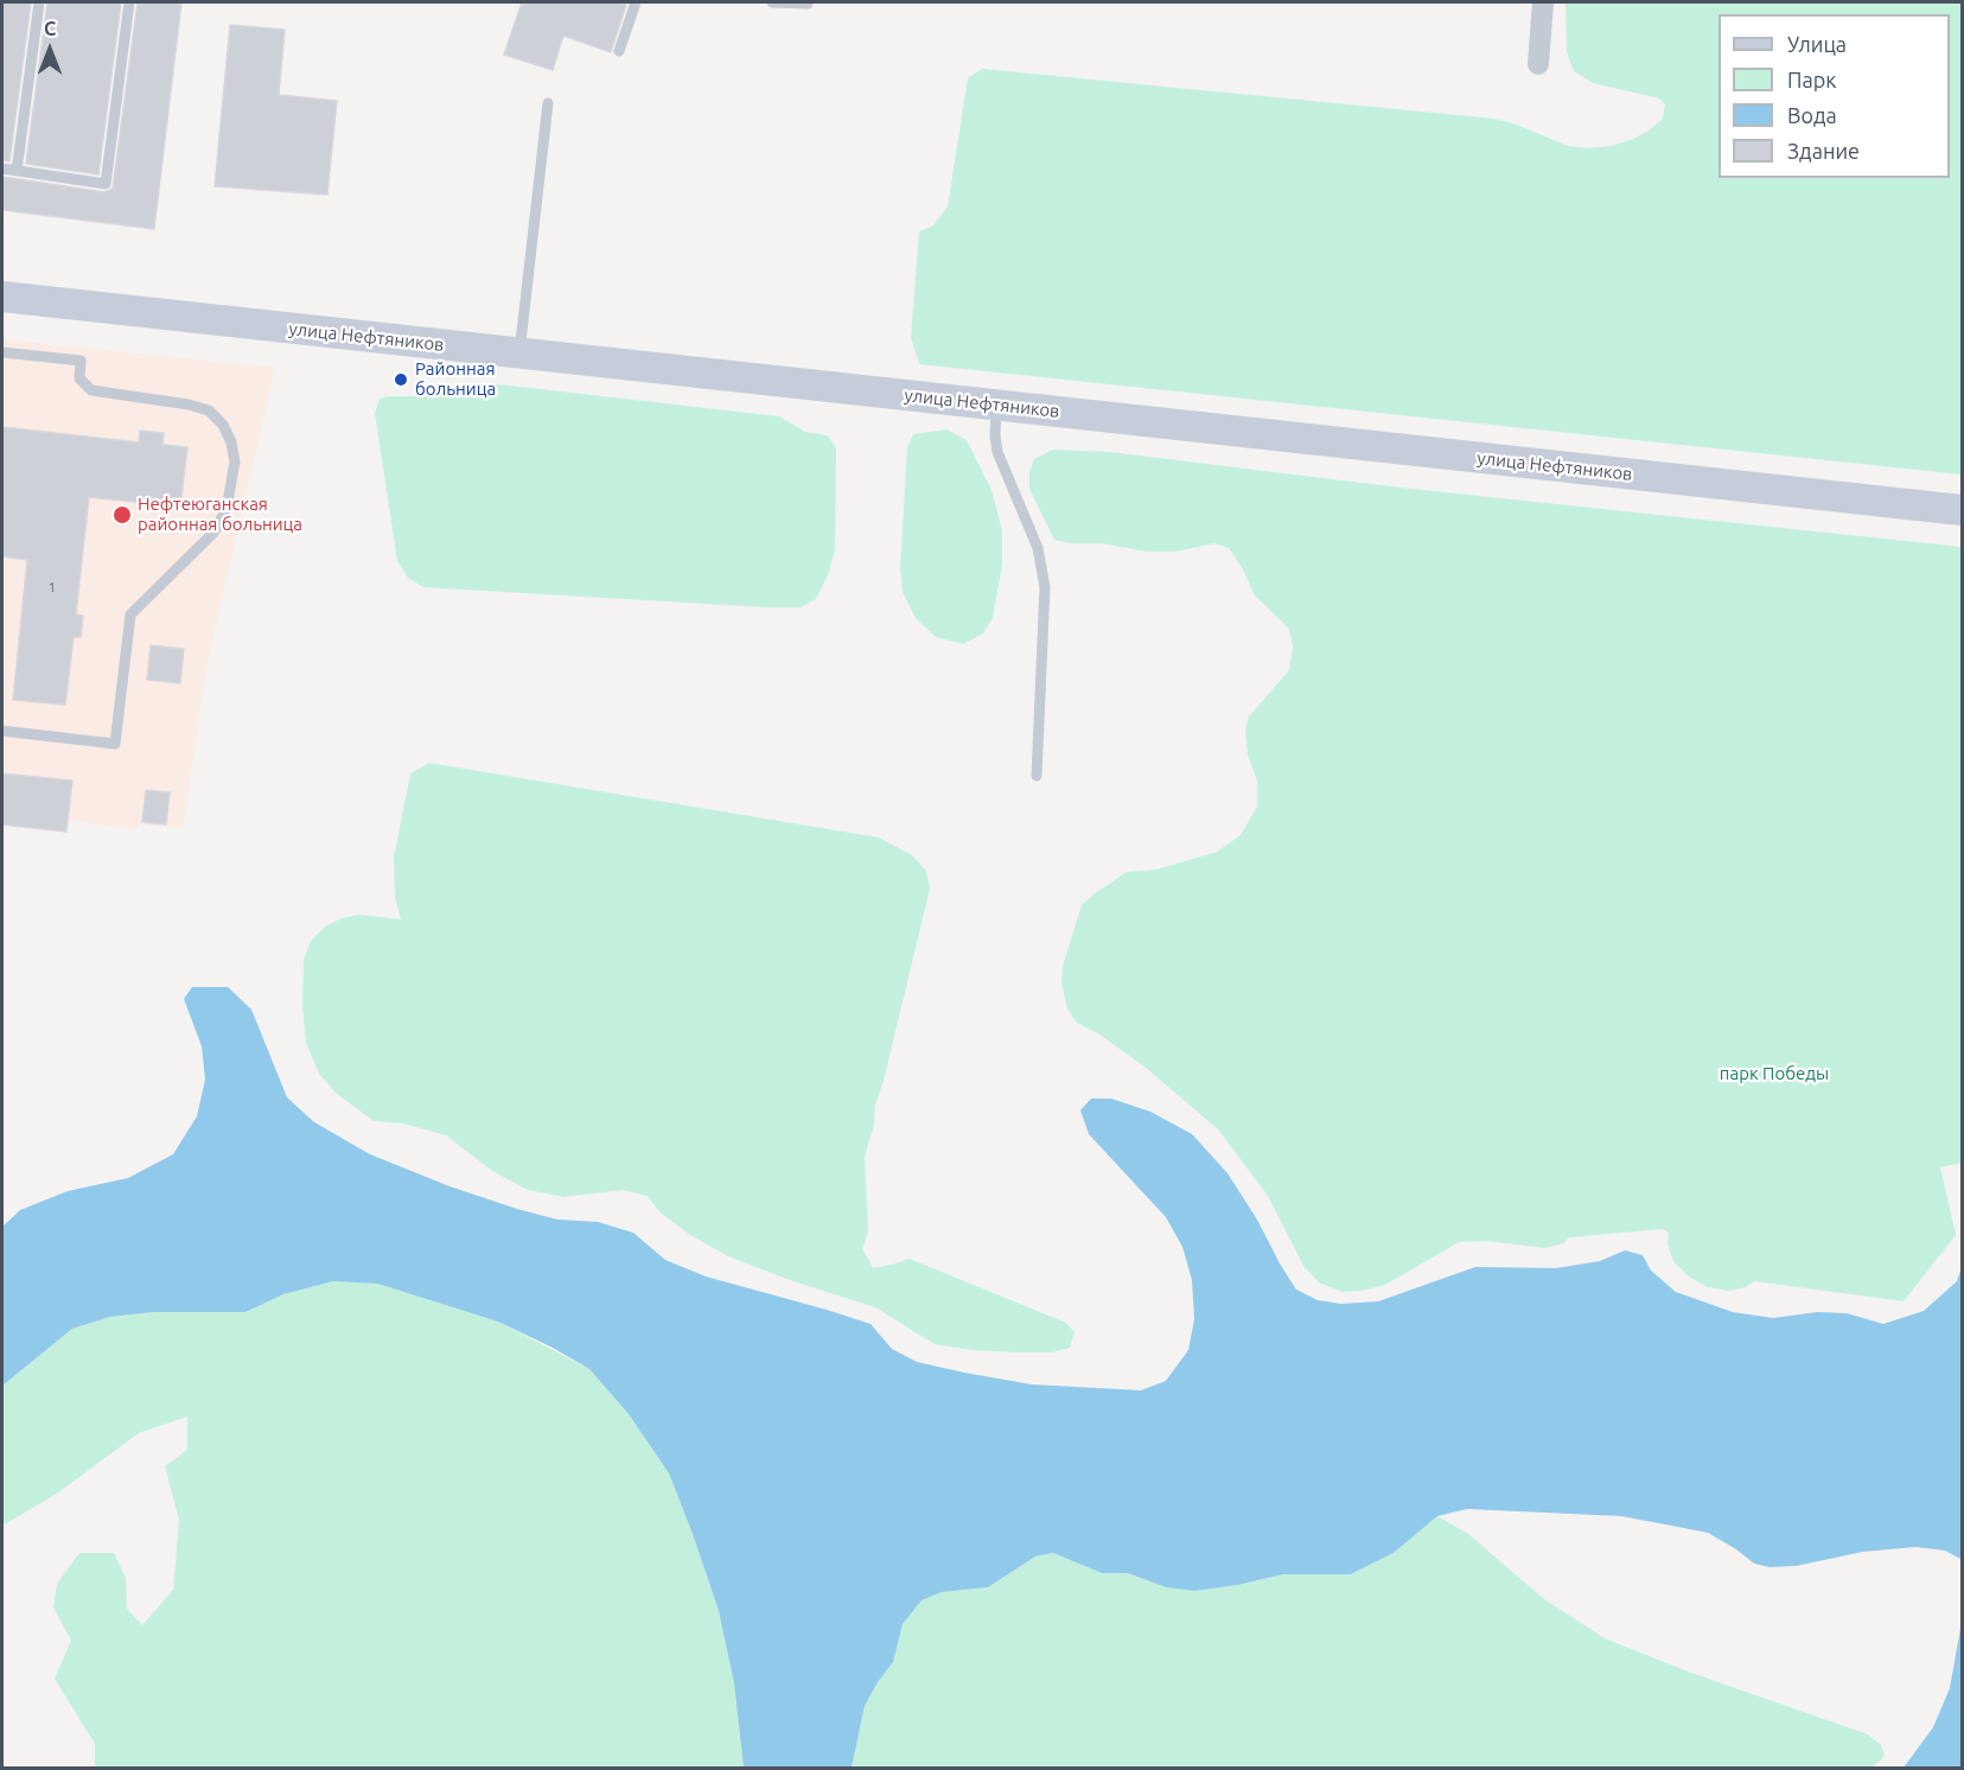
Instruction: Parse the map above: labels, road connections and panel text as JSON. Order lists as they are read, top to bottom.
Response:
{
  "streets": {
    "street": ["улица Нефтяников"]
  },
  "parks": ["парк Победы"],
  "places": ["Районная больница", "Нефтеюганская районная больница"],
  "house_numbers": ["1"],
  "legend": [
    "Улица",
    "Парк",
    "Вода",
    "Здание"
  ],
  "north": "top"
}
